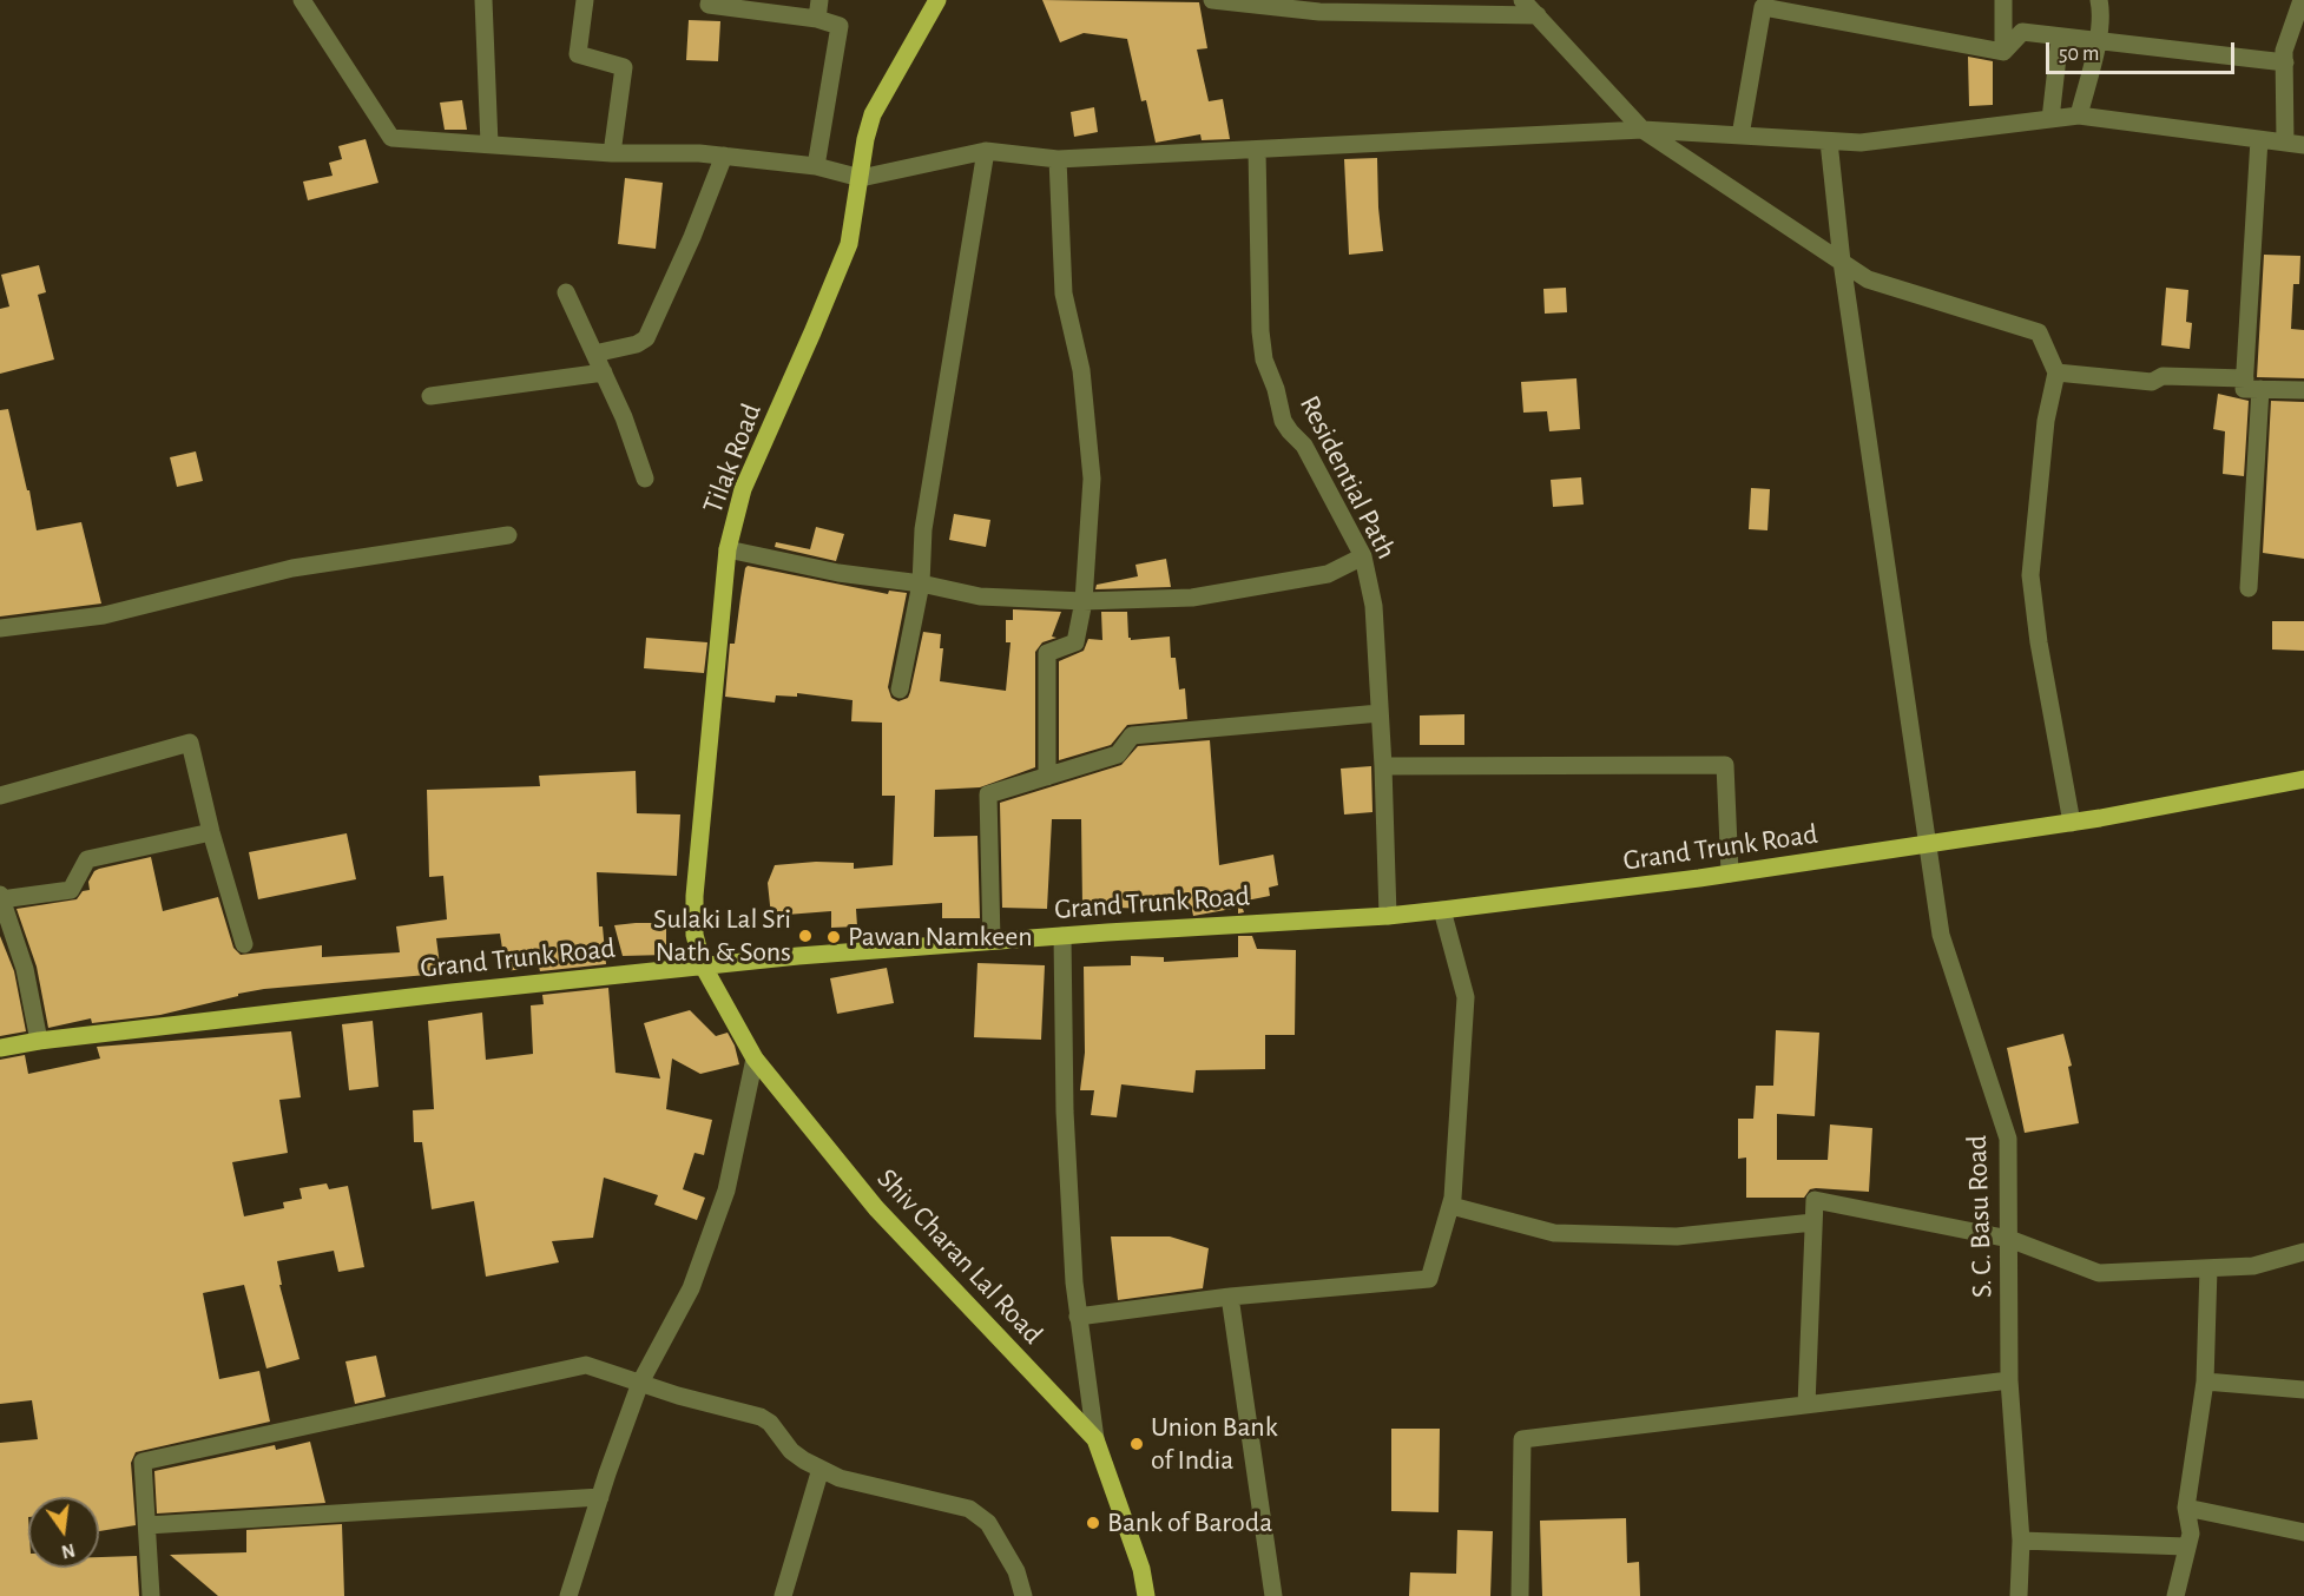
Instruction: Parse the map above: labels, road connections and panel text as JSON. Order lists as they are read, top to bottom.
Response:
{
  "streets": {
    "main road": ["Tilak Road", "Grand Trunk Road", "Shiv Charan Lal Road"],
    "street": ["Residential Path", "S. C. Basu Road"]
  },
  "crossings": [
    ["Tilak Road", "Grand Trunk Road"],
    ["Tilak Road", "Shiv Charan Lal Road"],
    ["Residential Path", "Grand Trunk Road"],
    ["Grand Trunk Road", "S. C. Basu Road"],
    ["Grand Trunk Road", "Shiv Charan Lal Road"]
  ],
  "places": [
    "Sulaki Lal Sri Nath & Sons",
    "Pawan Namkeen",
    "Union Bank of India",
    "Bank of Baroda"
  ],
  "scale_bar": "50 m",
  "north": "bottom"
}
